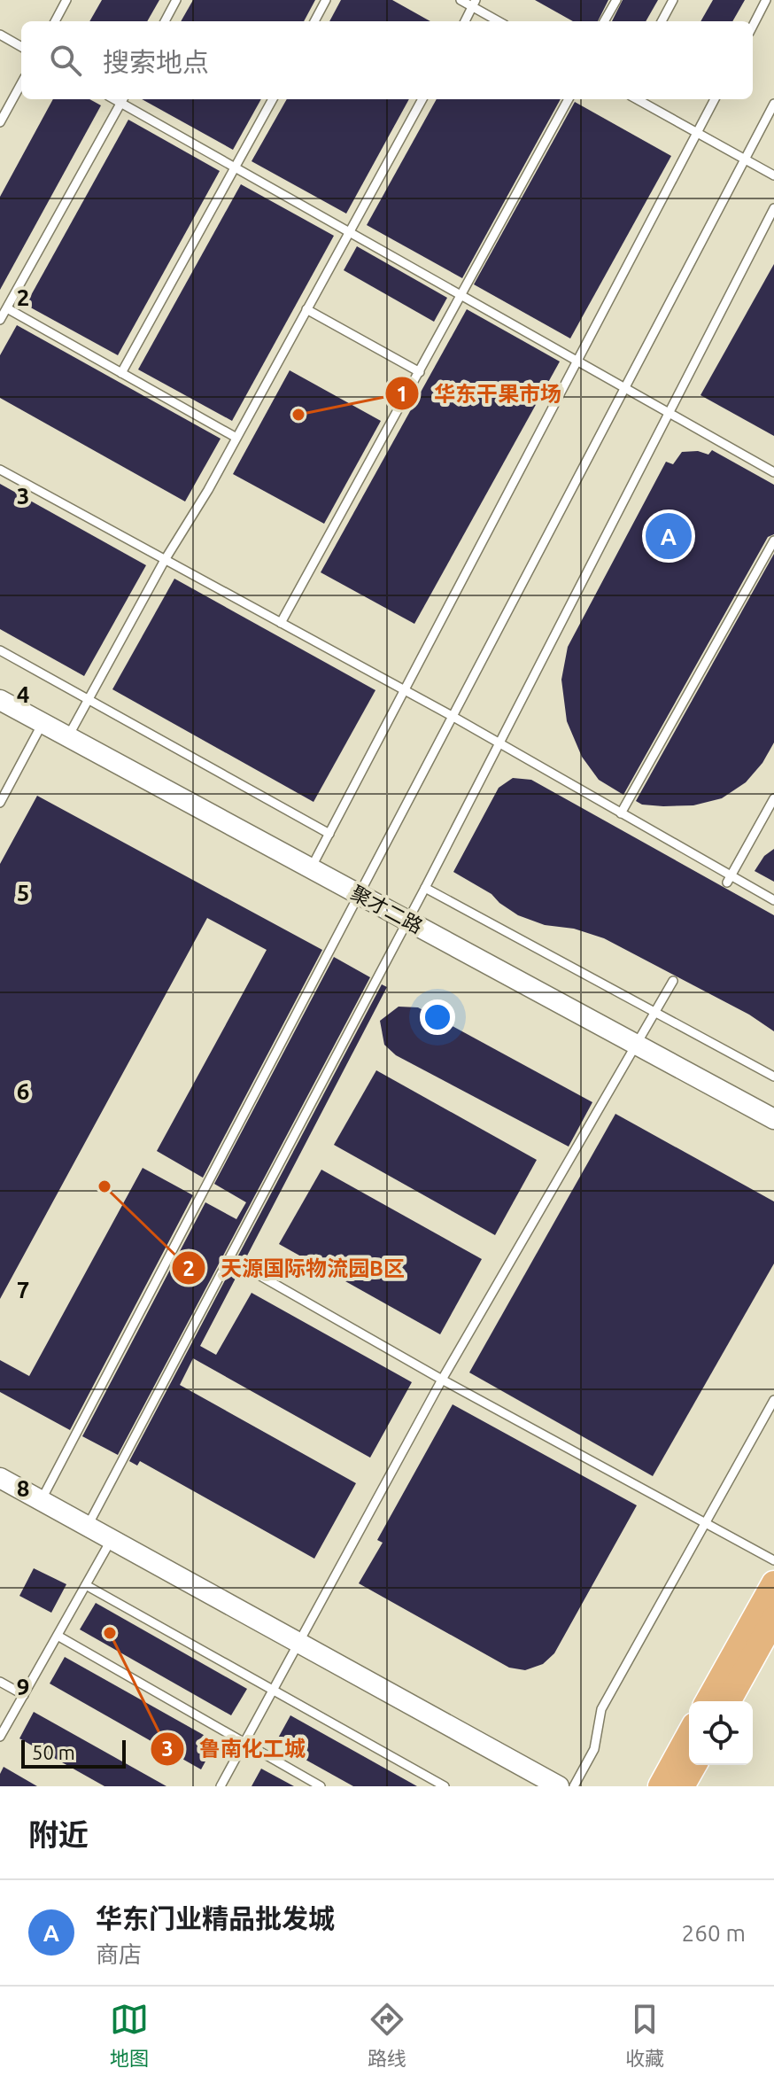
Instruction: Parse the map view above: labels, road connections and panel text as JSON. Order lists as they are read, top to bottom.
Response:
{
  "streets": {
    "street": ["聚才二路"]
  },
  "places": ["华东干果市场", "天源国际物流园B区", "鲁南化工城"],
  "scale_bar": "50 m",
  "page": {
    "search": "搜索地点",
    "pins": "A",
    "scale": "50 m",
    "heading": "附近",
    "list": [
      {
        "mark": "A",
        "name": "华东门业精品批发城",
        "note": "商店",
        "value": "260 m"
      }
    ],
    "nav": ["地图", "路线", "收藏"]
  },
  "grid": {
    "rows": [
      "2",
      "3",
      "4",
      "5",
      "6",
      "7",
      "8",
      "9"
    ]
  }
}
